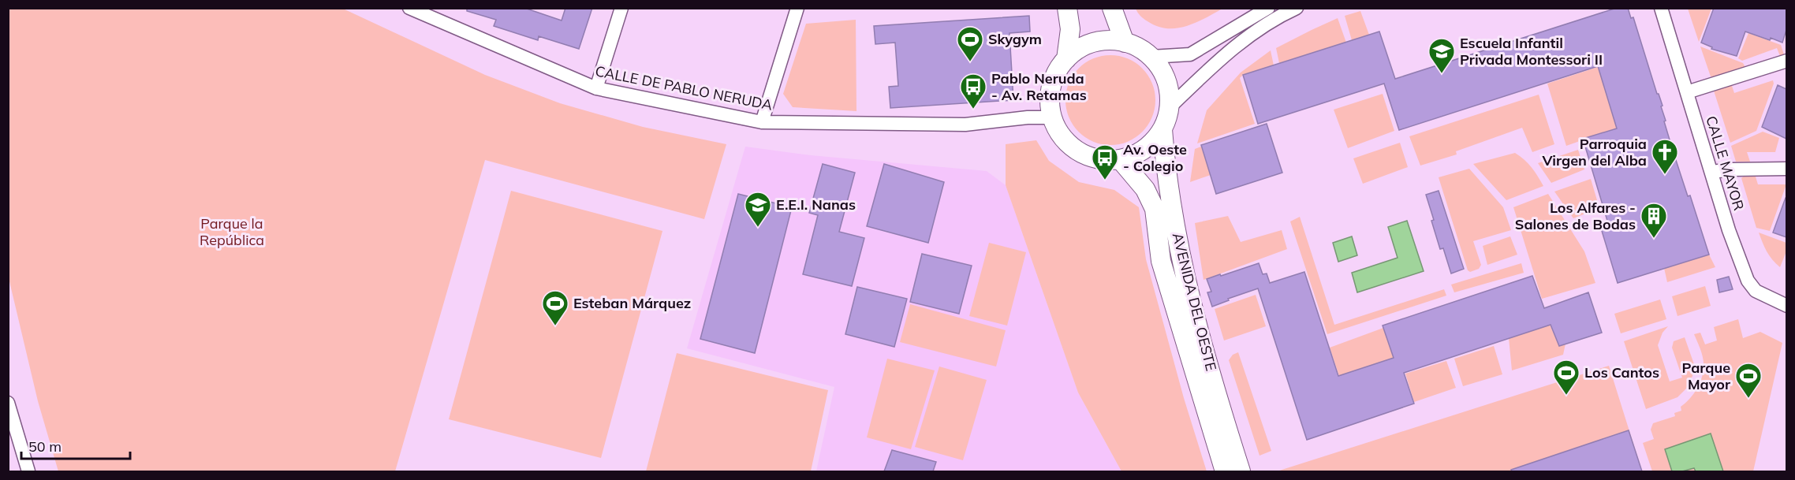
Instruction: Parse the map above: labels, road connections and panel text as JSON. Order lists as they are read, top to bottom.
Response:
{
  "streets": {
    "street": ["CALLE DE PABLO NERUDA", "CALLE MAYOR", "AVENIDA DEL OESTE"]
  },
  "crossings": [
    ["CALLE DE PABLO NERUDA", "AVENIDA DEL OESTE"]
  ],
  "parks": ["Parque la República"],
  "places": {
    "sports": [
      "Skygym",
      "Esteban Márquez",
      "Los Cantos",
      "Parque Mayor"
    ],
    "school or university": ["Escuela Infantil Privada Montessori II", "E.E.I. Nanas"],
    "bus stop": ["Pablo Neruda - Av. Retamas", "Av. Oeste - Colegio"],
    "church": ["Parroquia Virgen del Alba"],
    "building": ["Los Alfares - Salones de Bodas"]
  },
  "scale_bar": "50 m"
}
